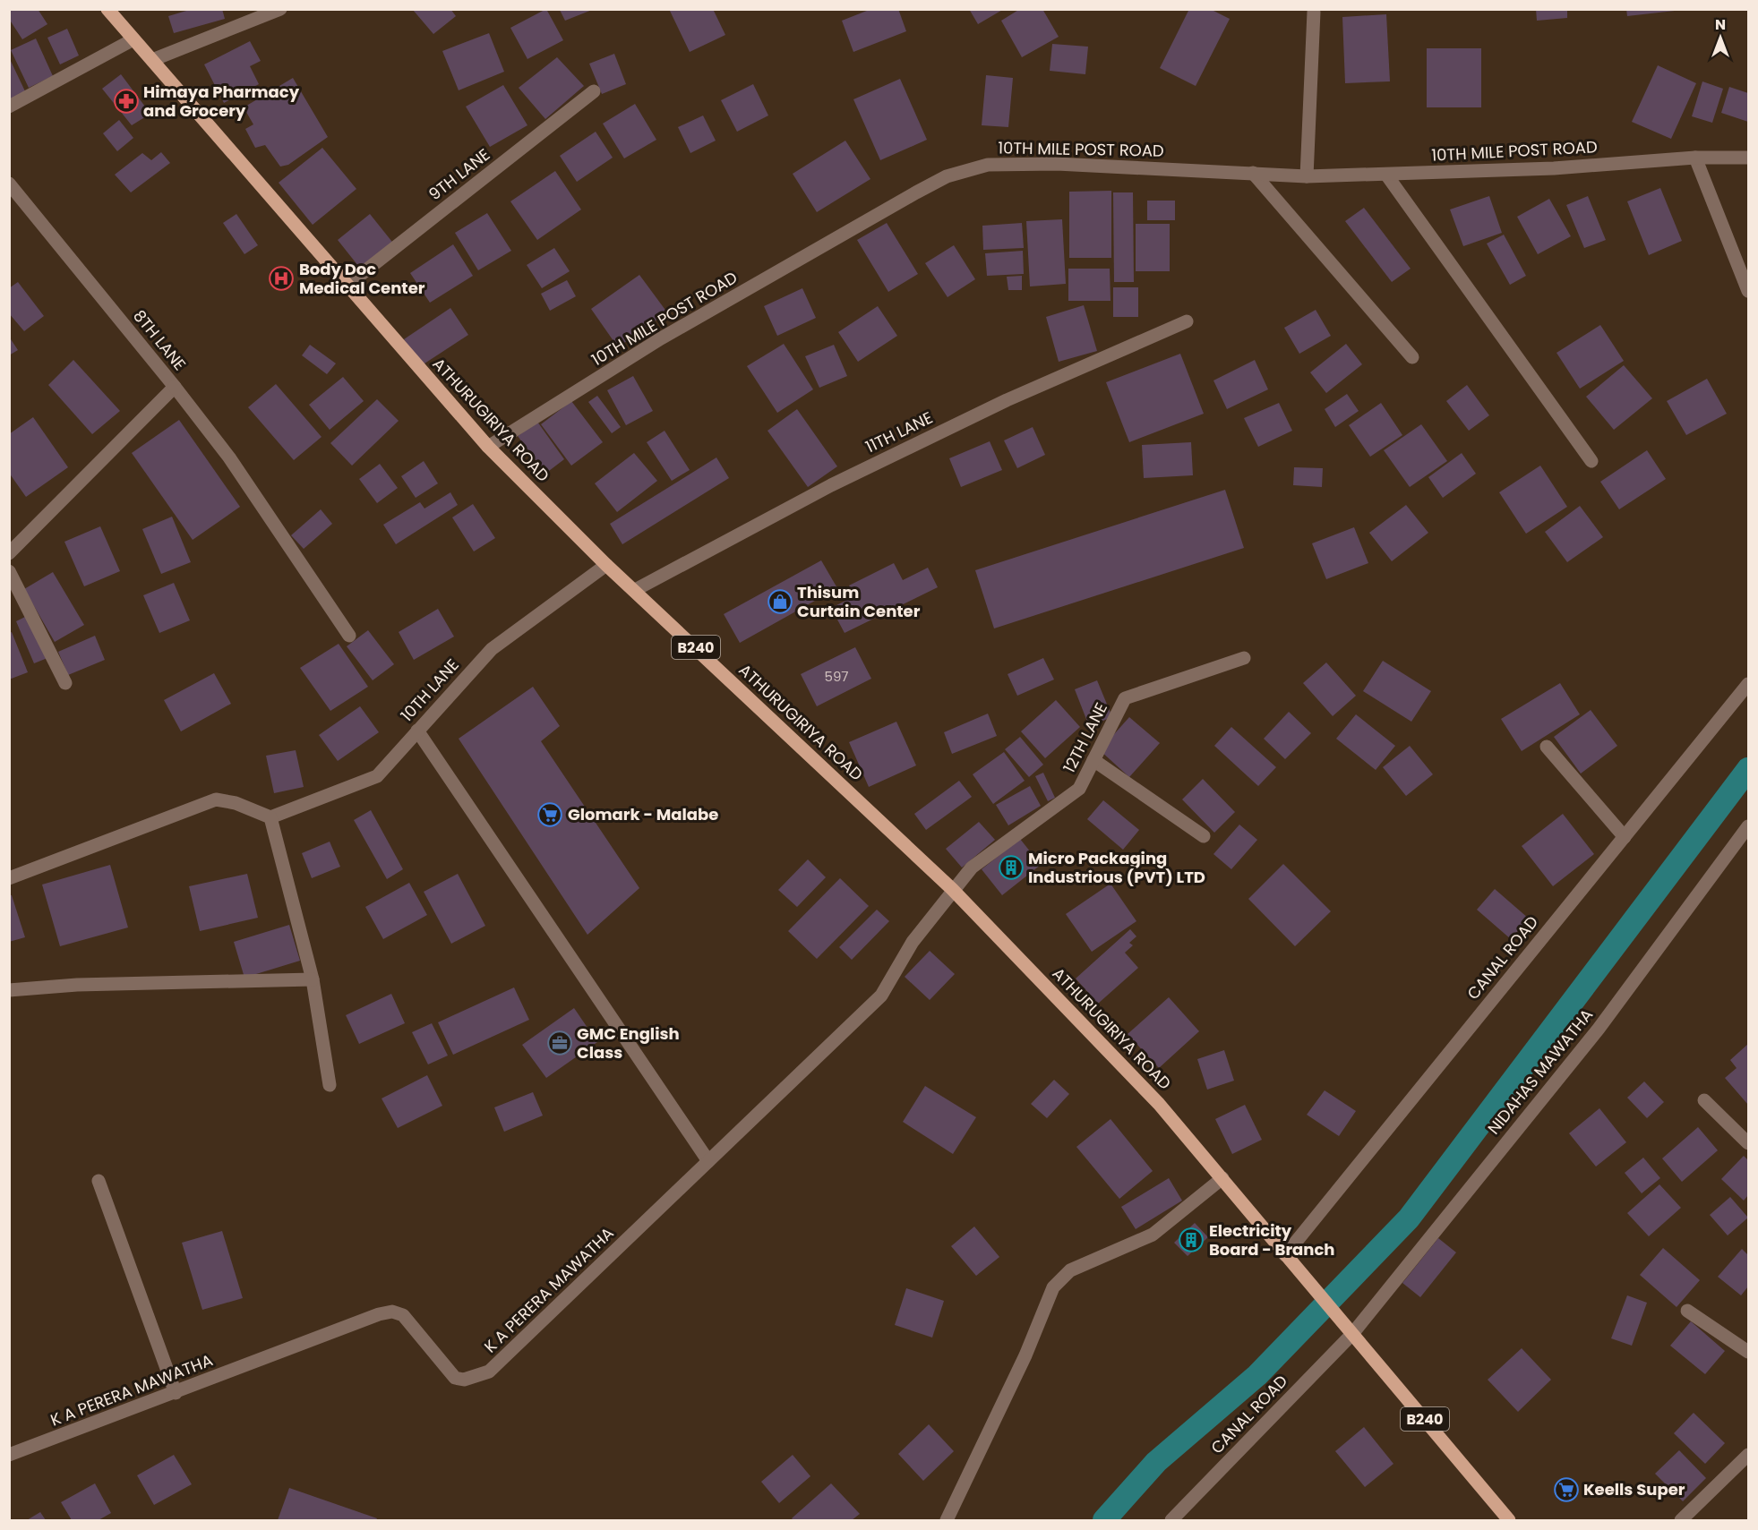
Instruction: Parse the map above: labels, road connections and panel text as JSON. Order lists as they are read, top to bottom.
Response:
{
  "streets": {
    "main road": ["ATHURUGIRIYA ROAD", "B240"],
    "street": [
      "10TH MILE POST ROAD",
      "9TH LANE",
      "8TH LANE",
      "11TH LANE",
      "10TH LANE",
      "12TH LANE",
      "CANAL ROAD",
      "NIDAHAS MAWATHA",
      "K A PERERA MAWATHA"
    ]
  },
  "crossings": [
    ["10TH MILE POST ROAD", "ATHURUGIRIYA ROAD"],
    ["9TH LANE", "ATHURUGIRIYA ROAD"],
    ["ATHURUGIRIYA ROAD", "11TH LANE"],
    ["ATHURUGIRIYA ROAD", "B240"],
    ["ATHURUGIRIYA ROAD", "10TH LANE"],
    ["ATHURUGIRIYA ROAD", "12TH LANE"],
    ["ATHURUGIRIYA ROAD", "CANAL ROAD"],
    ["ATHURUGIRIYA ROAD", "NIDAHAS MAWATHA"],
    ["ATHURUGIRIYA ROAD", "K A PERERA MAWATHA"],
    ["B240", "CANAL ROAD"],
    ["B240", "NIDAHAS MAWATHA"],
    ["12TH LANE", "K A PERERA MAWATHA"],
    ["CANAL ROAD", "NIDAHAS MAWATHA"]
  ],
  "places": {
    "pharmacy": ["Himaya Pharmacy and Grocery"],
    "hospital": ["Body Doc Medical Center"],
    "shop": ["Thisum Curtain Center"],
    "supermarket": ["Glomark - Malabe", "Keells Super"],
    "building": ["Micro Packaging Industrious (PVT) LTD", "Electricity Board - Branch"],
    "office": ["GMC English Class"]
  },
  "house_numbers": ["597"],
  "north": "top"
}
